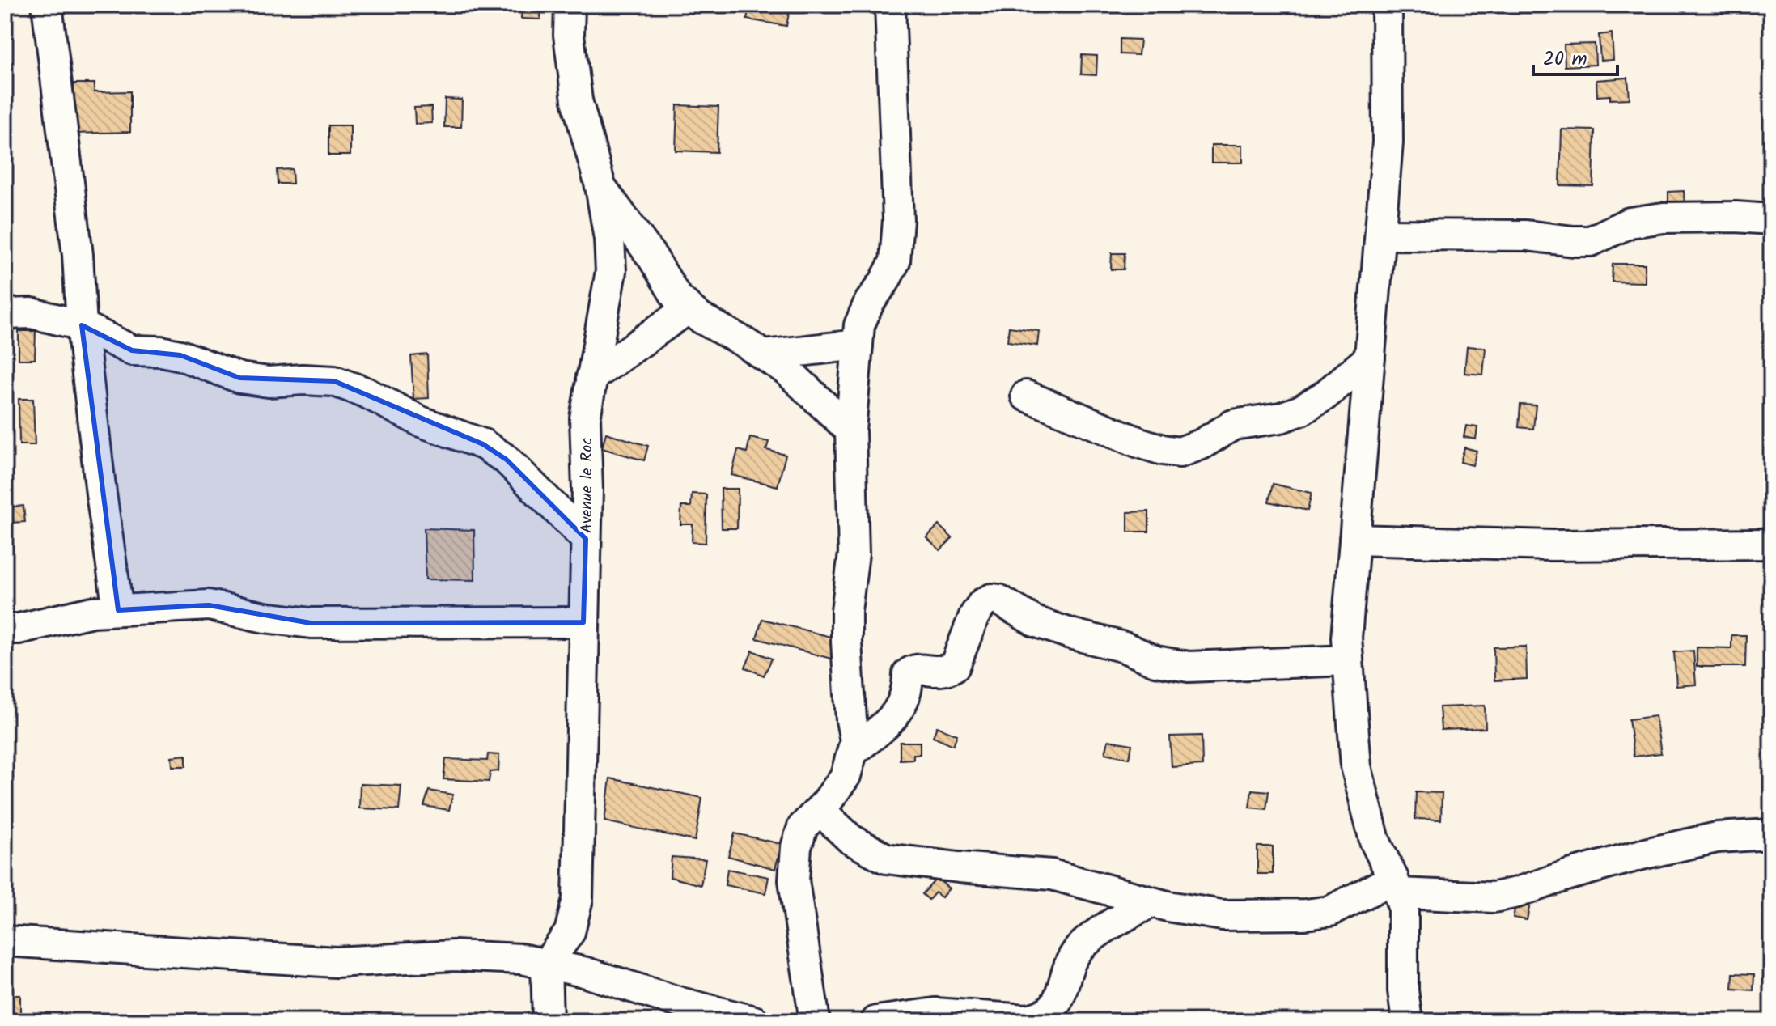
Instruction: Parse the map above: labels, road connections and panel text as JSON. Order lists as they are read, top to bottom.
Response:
{
  "streets": {
    "street": ["Avenue le Roc"]
  },
  "scale_bar": "20 m"
}
